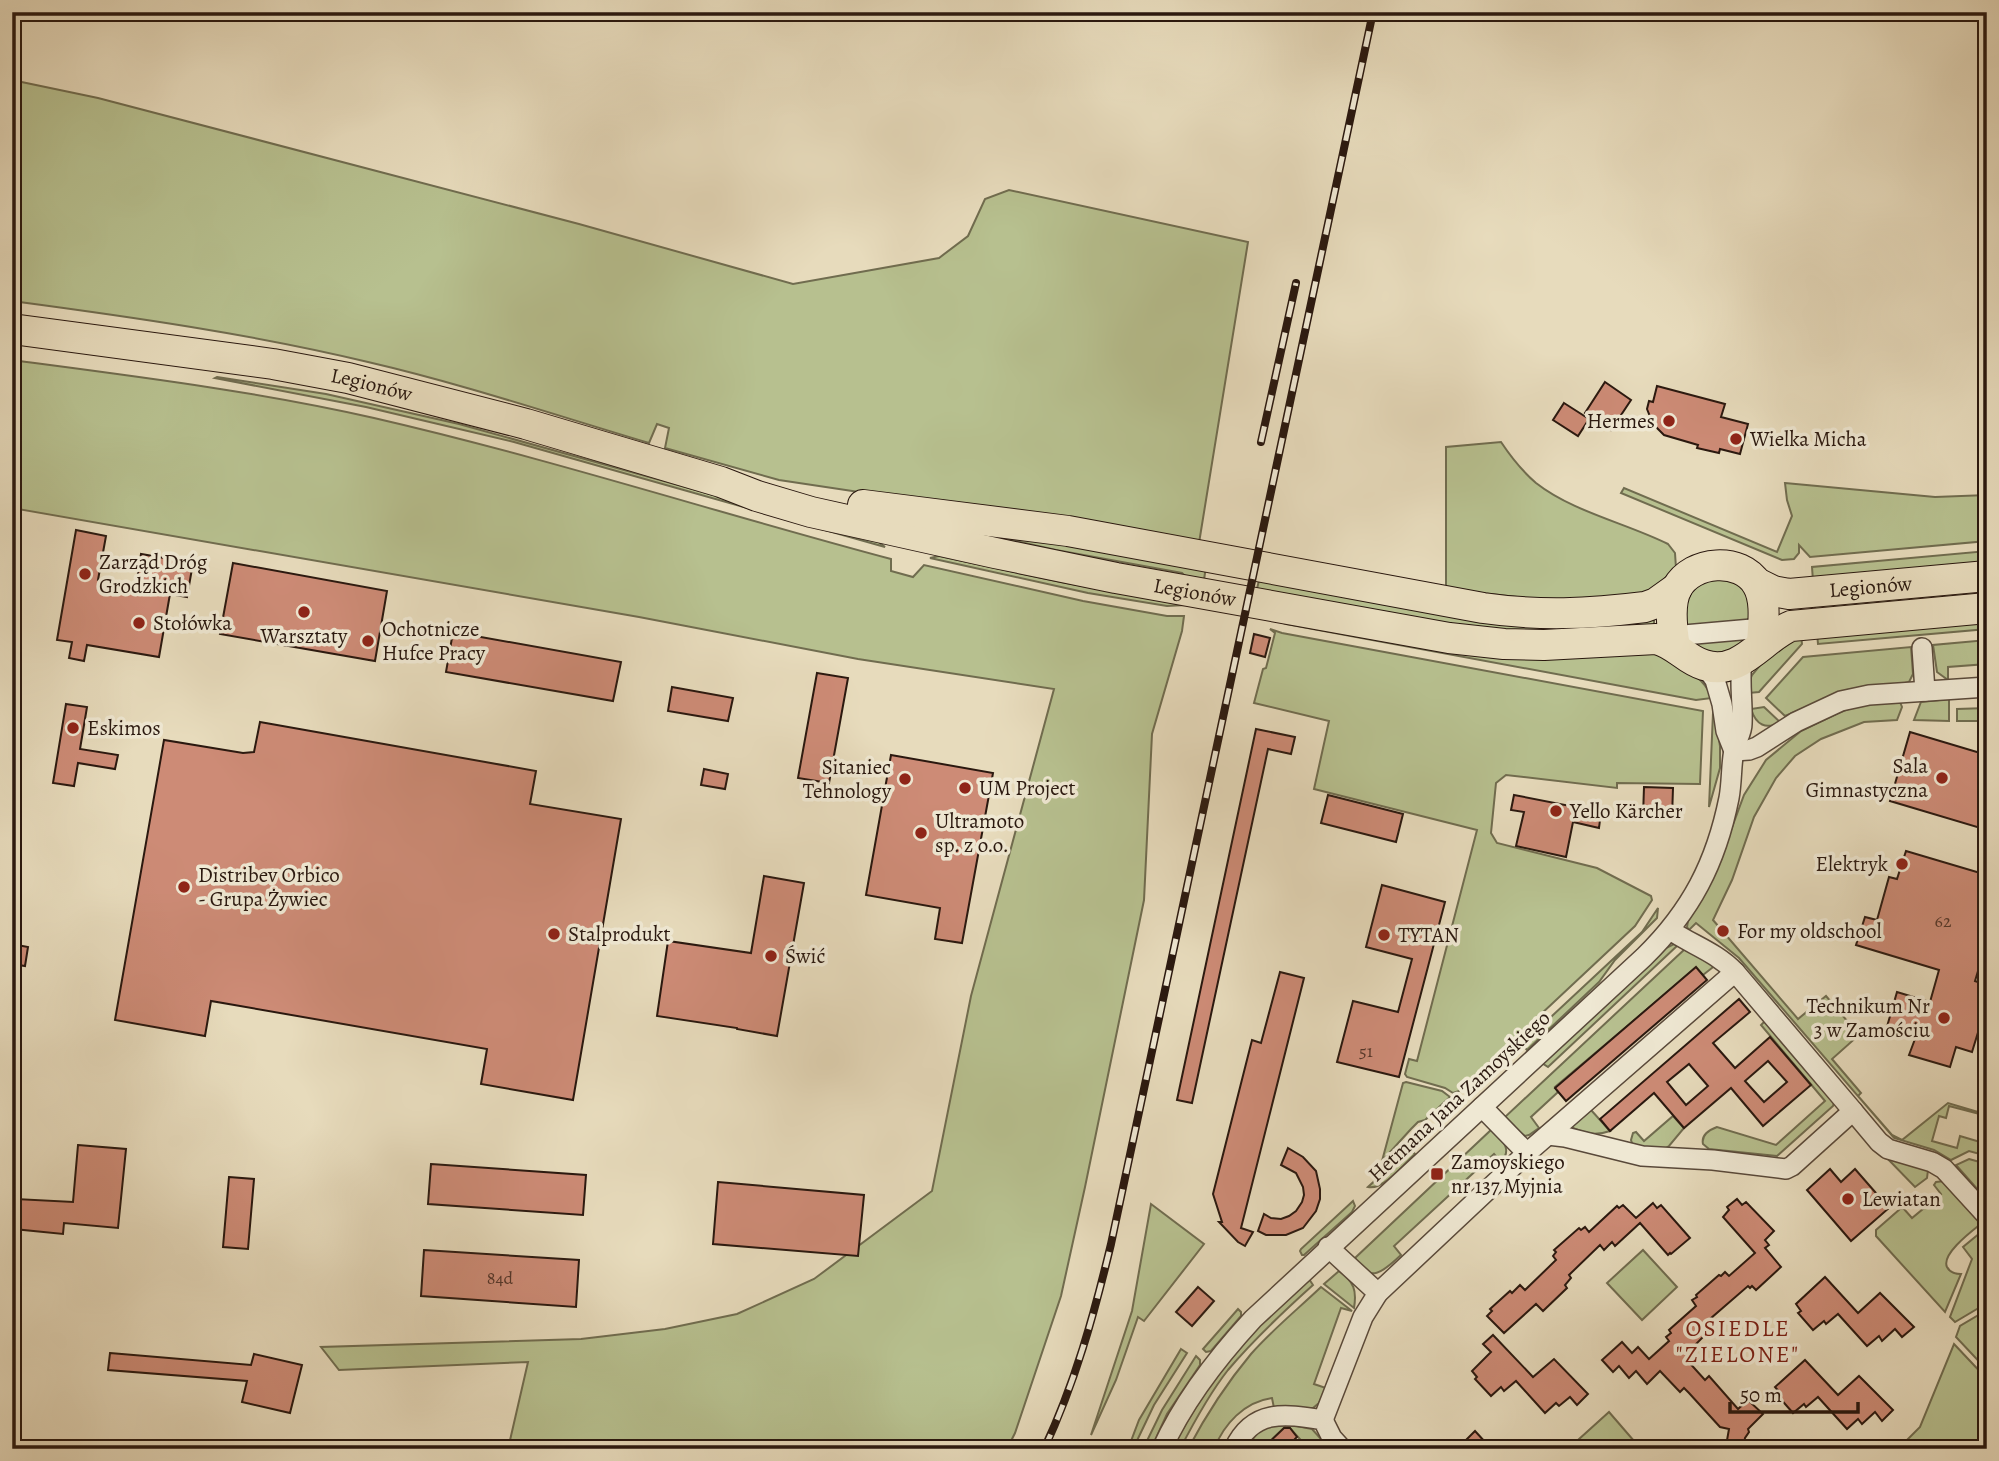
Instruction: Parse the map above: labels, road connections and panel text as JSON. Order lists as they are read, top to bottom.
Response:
{
  "streets": {
    "highway": ["Legionów"],
    "street": ["Hetmana Jana Zamoyskiego"]
  },
  "crossings": [
    ["Legionów", "Hetmana Jana Zamoyskiego"]
  ],
  "districts": ["OSIEDLE \"ZIELONE\""],
  "places": {
    "other": [
      "Hermes",
      "Wielka Micha",
      "Zarząd Dróg Grodzkich",
      "Warsztaty",
      "Stołówka",
      "Ochotnicze Hufce Pracy",
      "Eskimos",
      "Sala Gimnastyczna",
      "Sitaniec Tehnology",
      "UM Project",
      "Yello Kärcher",
      "Ultramoto sp. z o.o.",
      "Elektryk",
      "Distribev Orbico - Grupa Żywiec",
      "For my oldschool",
      "Stalprodukt",
      "TYTAN",
      "Świć",
      "Technikum Nr 3 w Zamościu",
      "Lewiatan"
    ],
    "transit": ["Zamoyskiego nr 137 Myjnia"]
  },
  "house_numbers": ["62", "51", "84d"],
  "scale_bar": "50 m"
}
